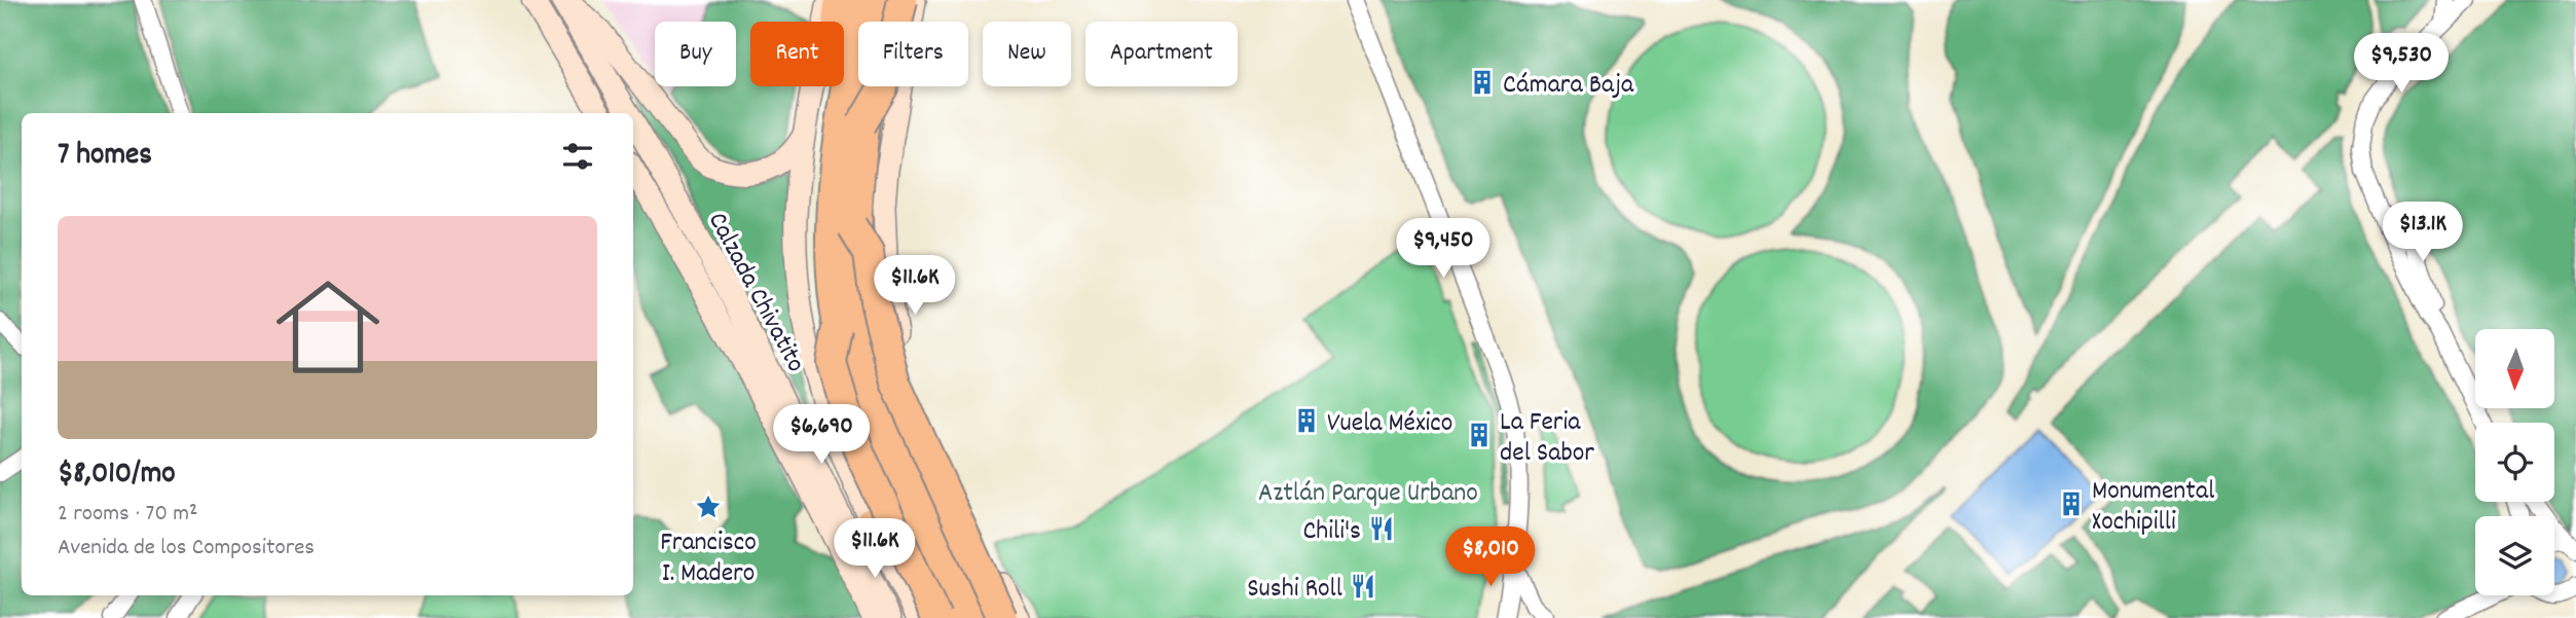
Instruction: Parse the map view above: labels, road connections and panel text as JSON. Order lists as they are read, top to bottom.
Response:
{
  "streets": {
    "main road": ["Calzada Chivatito"]
  },
  "parks": ["Aztlán Parque Urbano"],
  "places": {
    "building": [
      "Cámara Baja",
      "Vuela México",
      "La Feria del Sabor",
      "Monumental Xochipilli"
    ],
    "place": ["Francisco I. Madero"],
    "restaurant": ["Chili's", "Sushi Roll"]
  },
  "north": "bottom",
  "page": {
    "chip": [
      "Buy",
      "Rent",
      "Filters",
      "New",
      "Apartment"
    ],
    "price": [
      "$9,530",
      "$13.1K",
      "$9,450",
      "$11.6K",
      "$6,690",
      "$11.6K",
      "$8,010"
    ],
    "heading": "7 homes",
    "list": [
      {
        "name": "$8,010/mo",
        "note": "2 rooms · 70 m² · Avenida de los Compositores"
      }
    ]
  }
}
